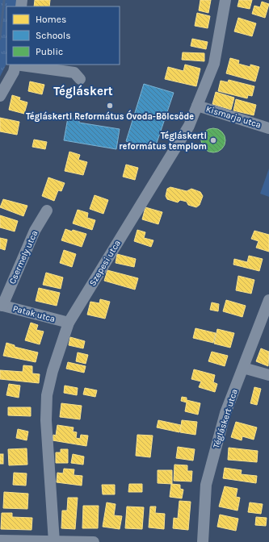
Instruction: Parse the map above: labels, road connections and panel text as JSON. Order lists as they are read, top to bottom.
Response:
{
  "streets": {
    "street": [
      "Kismarja utca",
      "Csermely utca",
      "Szepesi utca",
      "Patak utca",
      "Tégláskert utca"
    ]
  },
  "crossings": [
    ["Kismarja utca", "Szepesi utca"],
    ["Csermely utca", "Patak utca"],
    ["Szepesi utca", "Patak utca"]
  ],
  "districts": ["Tégláskert"],
  "places": ["Tégláskerti Református Óvoda-Bölcsőde", "Tégláskerti református templom"],
  "legend": ["Homes", "Schools", "Public"]
}
